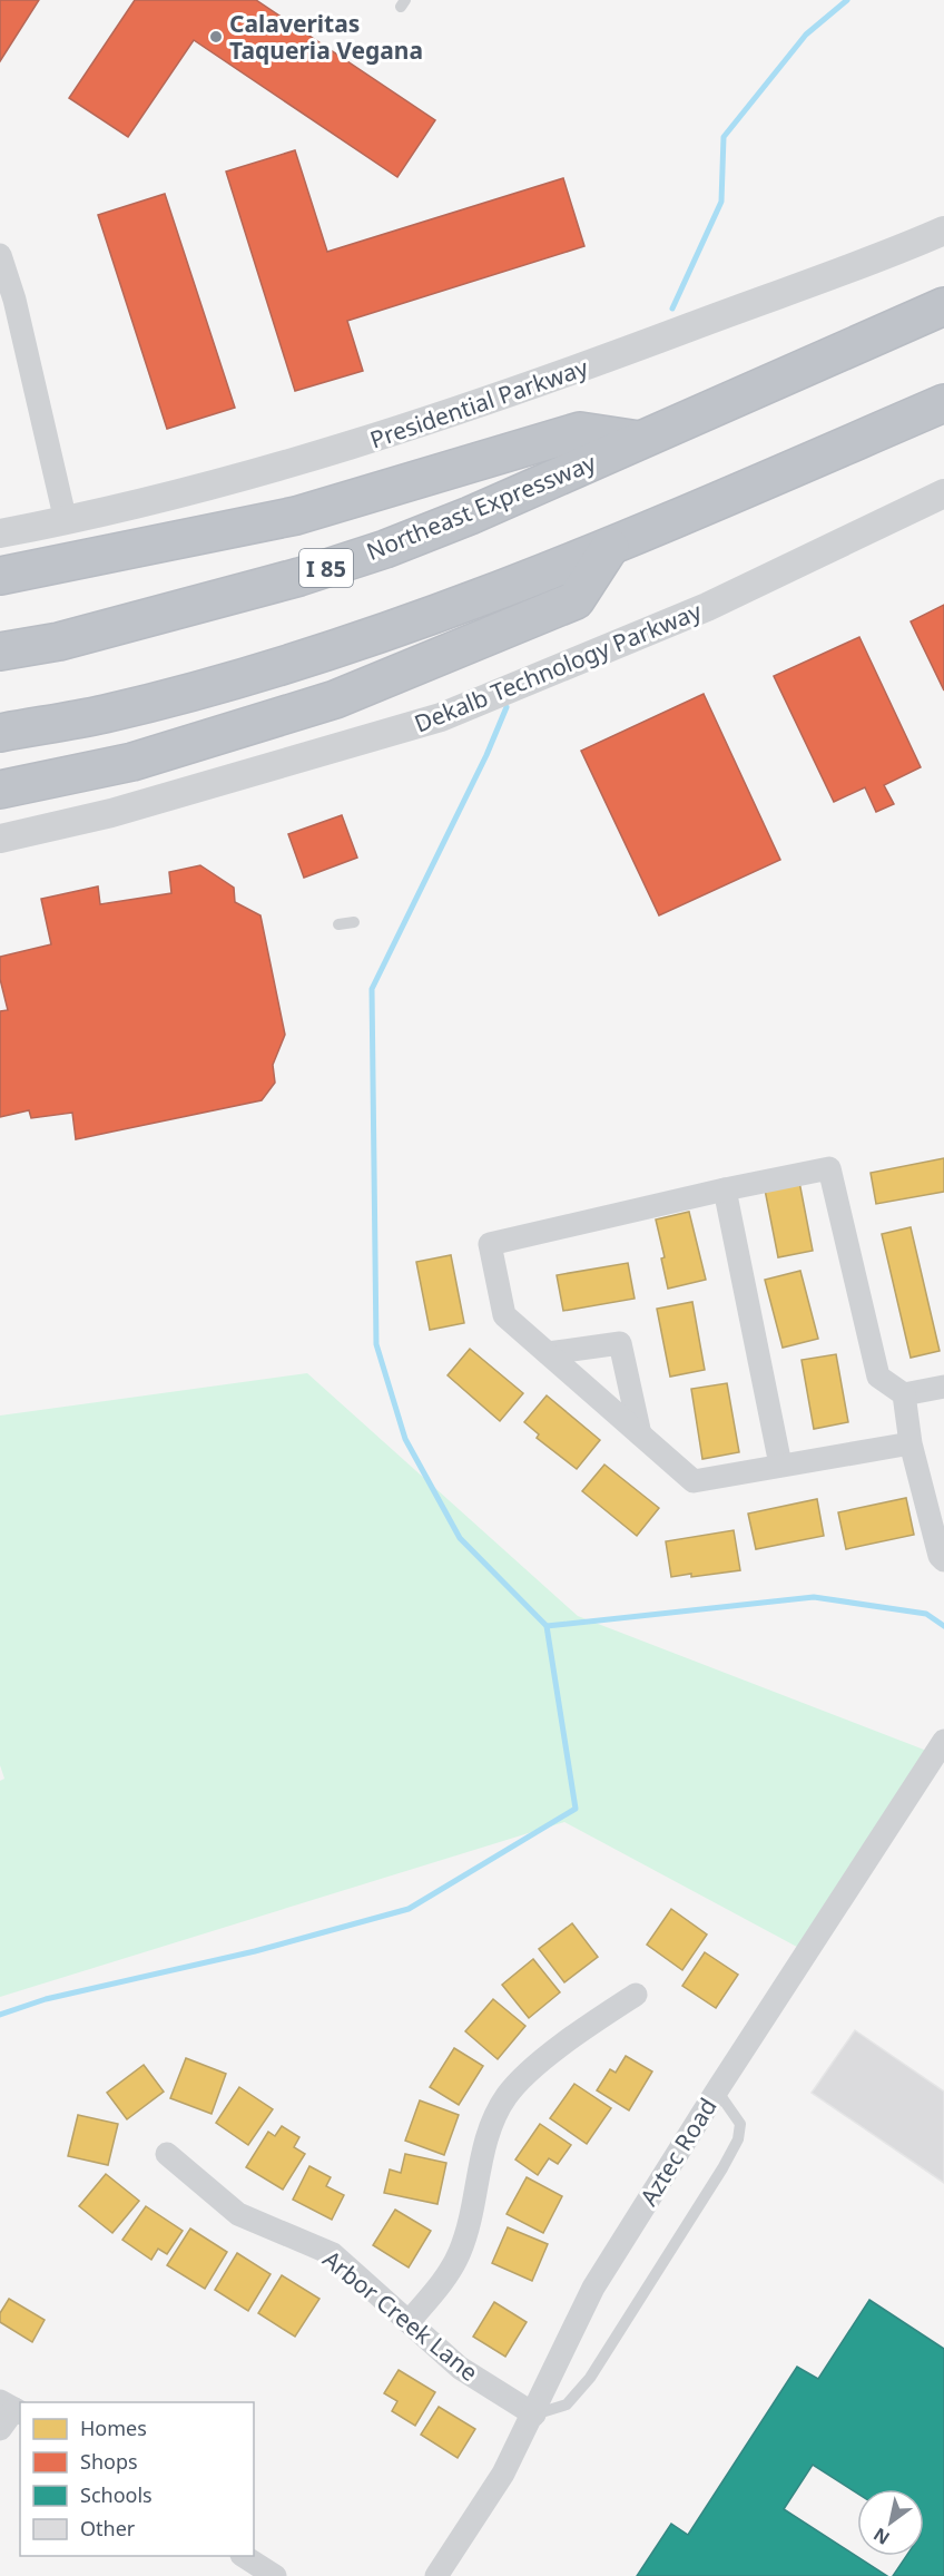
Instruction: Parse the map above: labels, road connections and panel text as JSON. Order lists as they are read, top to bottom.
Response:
{
  "streets": {
    "highway": ["Northeast Expressway", "I 85"],
    "street": [
      "Presidential Parkway",
      "Dekalb Technology Parkway",
      "Aztec Road",
      "Arbor Creek Lane"
    ]
  },
  "crossings": [
    ["Aztec Road", "Arbor Creek Lane"]
  ],
  "places": ["Calaveritas Taqueria Vegana"],
  "legend": [
    "Homes",
    "Shops",
    "Schools",
    "Other"
  ],
  "north": "bottom left"
}
